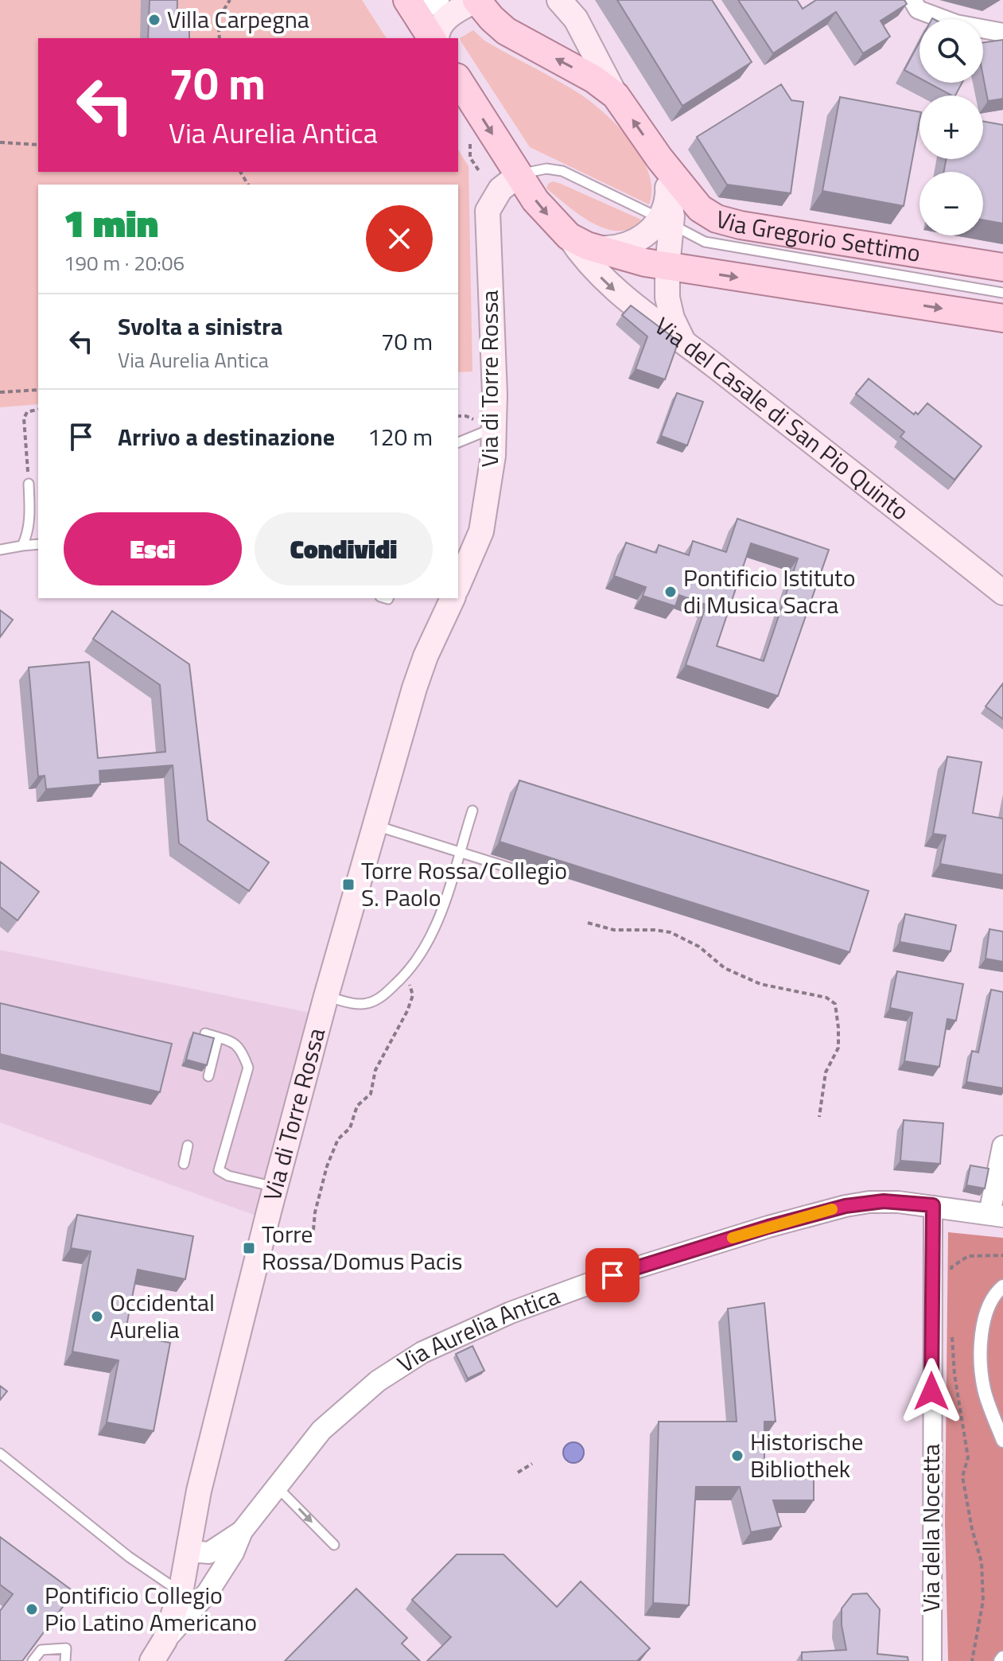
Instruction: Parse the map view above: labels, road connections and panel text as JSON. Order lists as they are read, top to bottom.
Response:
{
  "streets": {
    "main road": [
      "Via Gregorio Settimo",
      "Via di Torre Rossa",
      "Via del Casale di San Pio Quinto",
      "Via Aurelia Antica"
    ],
    "street": ["Via della Nocetta"]
  },
  "crossings": [
    ["Via Gregorio Settimo", "Via di Torre Rossa"],
    ["Via di Torre Rossa", "Via Aurelia Antica"],
    ["Via Aurelia Antica", "Via della Nocetta"]
  ],
  "places": {
    "other": [
      "Villa Carpegna",
      "Pontificio Istituto di Musica Sacra",
      "Occidental Aurelia",
      "Historische Bibliothek",
      "Pontificio Collegio Pio Latino Americano"
    ],
    "transit": ["Torre Rossa/Collegio S. Paolo", "Torre Rossa/Domus Pacis"]
  },
  "page": {
    "map_buttons": ["+", "−"],
    "turn": ["70 m", "Via Aurelia Antica"],
    "heading": ["1 min", "190 m · 20:06"],
    "list": [
      {
        "name": "Svolta a sinistra",
        "note": "Via Aurelia Antica",
        "value": "70 m"
      },
      {
        "name": "Arrivo a destinazione",
        "value": "120 m"
      }
    ],
    "buttons": ["Esci", "Condividi"]
  }
}
